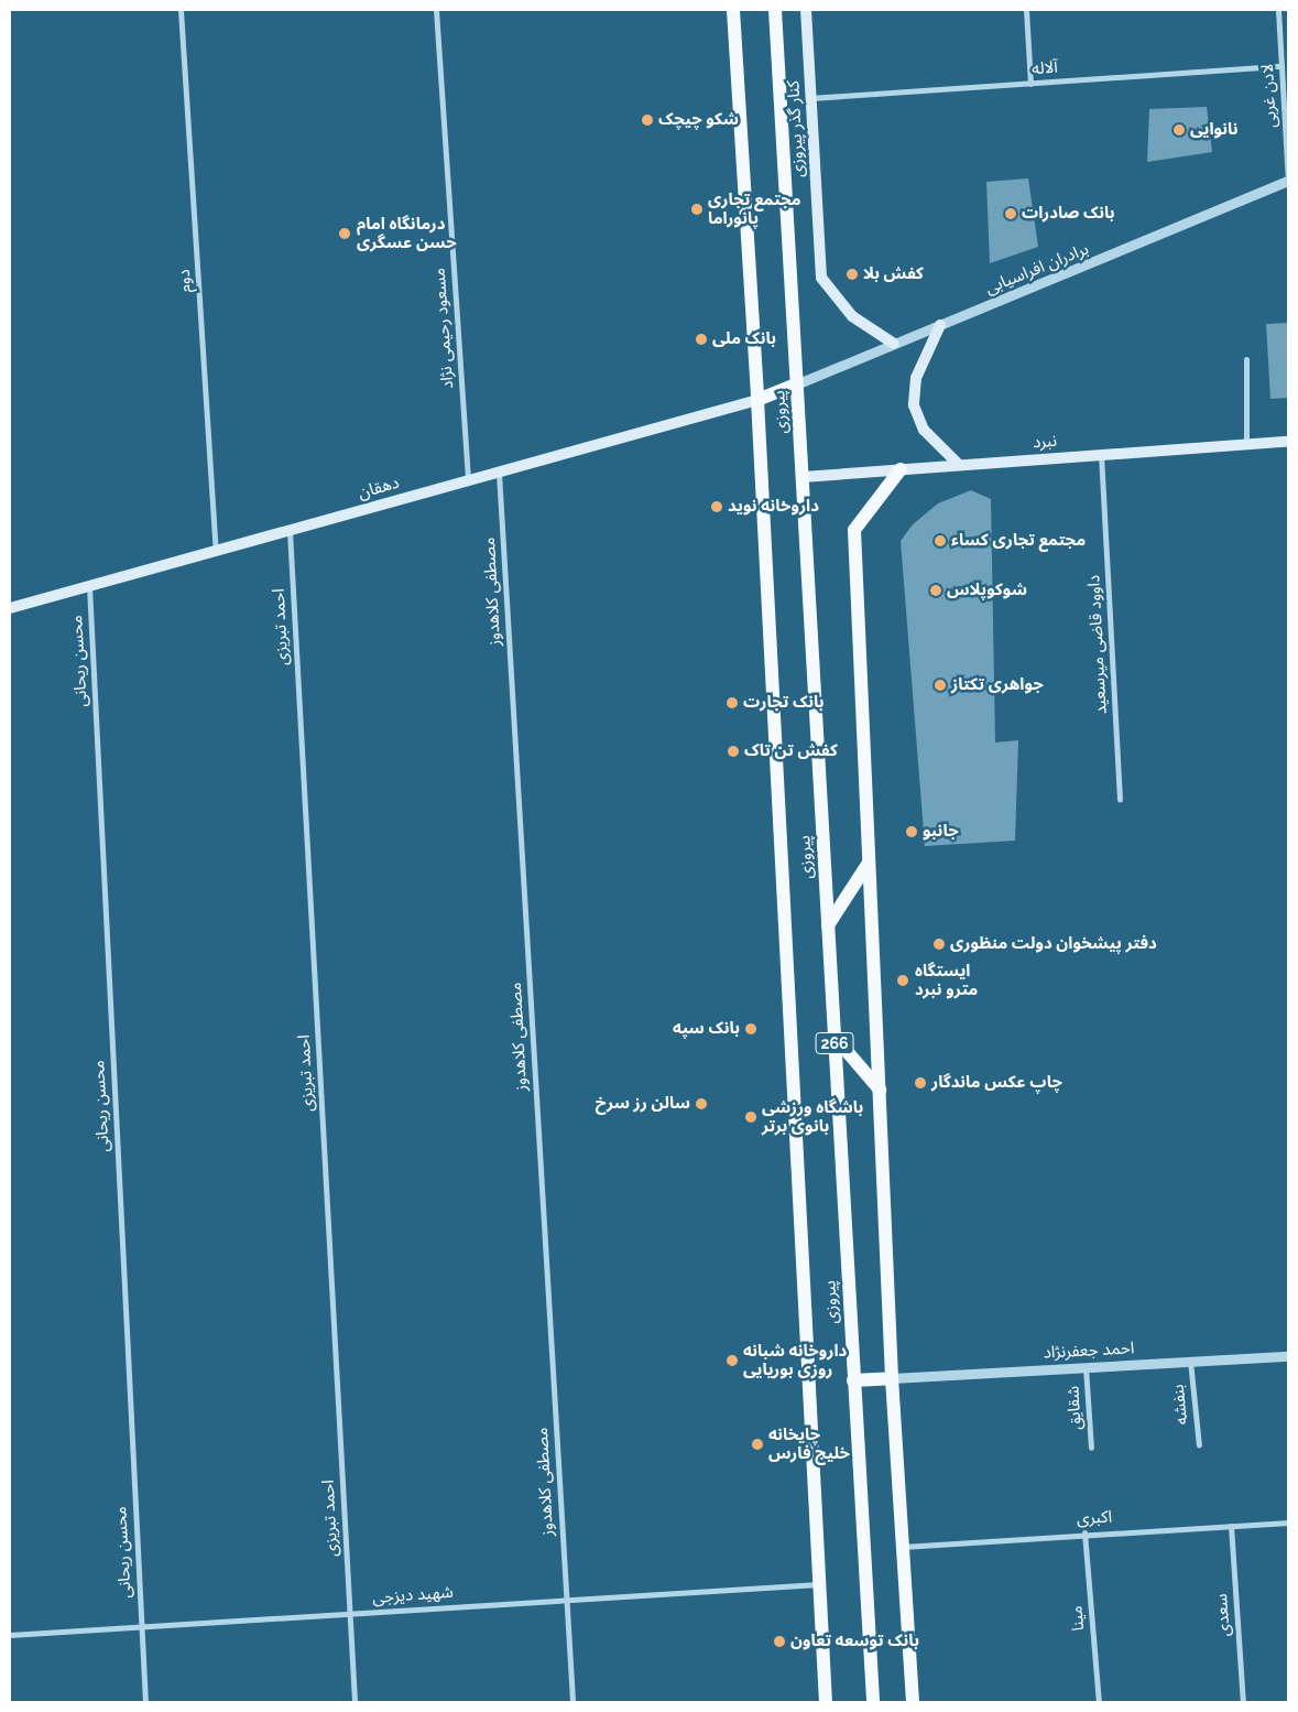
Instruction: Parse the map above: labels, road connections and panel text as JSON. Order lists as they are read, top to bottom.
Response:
{
  "streets": {
    "main road": [
      "کنار گذر پیروزی",
      "پیروزی",
      "نبرد",
      "دهقان",
      "266"
    ],
    "street": [
      "آلاله",
      "لادن غربی",
      "برادران افراسیابی",
      "دوم",
      "مسعود رحیمی نژاد",
      "مصطفی کلاهدوز",
      "احمد تبریزی",
      "داوود قاضی میرسعید",
      "محسن ریحانی",
      "احمد جعفرنژاد",
      "بنفشه",
      "شقایق",
      "اکبری",
      "شهید دیزجی",
      "سعدی",
      "مینا"
    ]
  },
  "crossings": [
    ["آلاله", "لادن غربی"],
    ["آلاله", "کنار گذر پیروزی"],
    ["لادن غربی", "برادران افراسیابی"],
    ["کنار گذر پیروزی", "برادران افراسیابی"],
    ["برادران افراسیابی", "پیروزی"],
    ["دوم", "دهقان"],
    ["مسعود رحیمی نژاد", "دهقان"],
    ["پیروزی", "نبرد"],
    ["پیروزی", "دهقان"],
    ["پیروزی", "شهید دیزجی"],
    ["نبرد", "داوود قاضی میرسعید"],
    ["دهقان", "مصطفی کلاهدوز"],
    ["دهقان", "احمد تبریزی"],
    ["دهقان", "محسن ریحانی"],
    ["مصطفی کلاهدوز", "شهید دیزجی"],
    ["احمد تبریزی", "شهید دیزجی"],
    ["محسن ریحانی", "شهید دیزجی"],
    ["احمد جعفرنژاد", "بنفشه"],
    ["احمد جعفرنژاد", "شقایق"],
    ["اکبری", "سعدی"],
    ["اکبری", "مینا"]
  ],
  "places": [
    "شکو چیچک",
    "نانوایی",
    "مجتمع تجاری پانوراما",
    "بانک صادرات",
    "درمانگاه امام حسن عسگری",
    "کفش بلا",
    "بانک ملی",
    "داروخانه نوید",
    "مجتمع تجاری کساء",
    "شوكوپلاس",
    "جواهری تکتاز",
    "بانک تجارت",
    "کفش تن تاک",
    "جانبو",
    "دفتر پیشخوان دولت‌ منظوری",
    "ایستگاه مترو نبرد",
    "بانک سپه",
    "چاپ عکس ماندگار",
    "سالن رز سرخ",
    "باشگاه ورزشی بانوی برتر",
    "داروخانه شبانه روزی بوریایی",
    "چایخانه خلیج فارس",
    "بانک توسعه تعاون"
  ]
}
